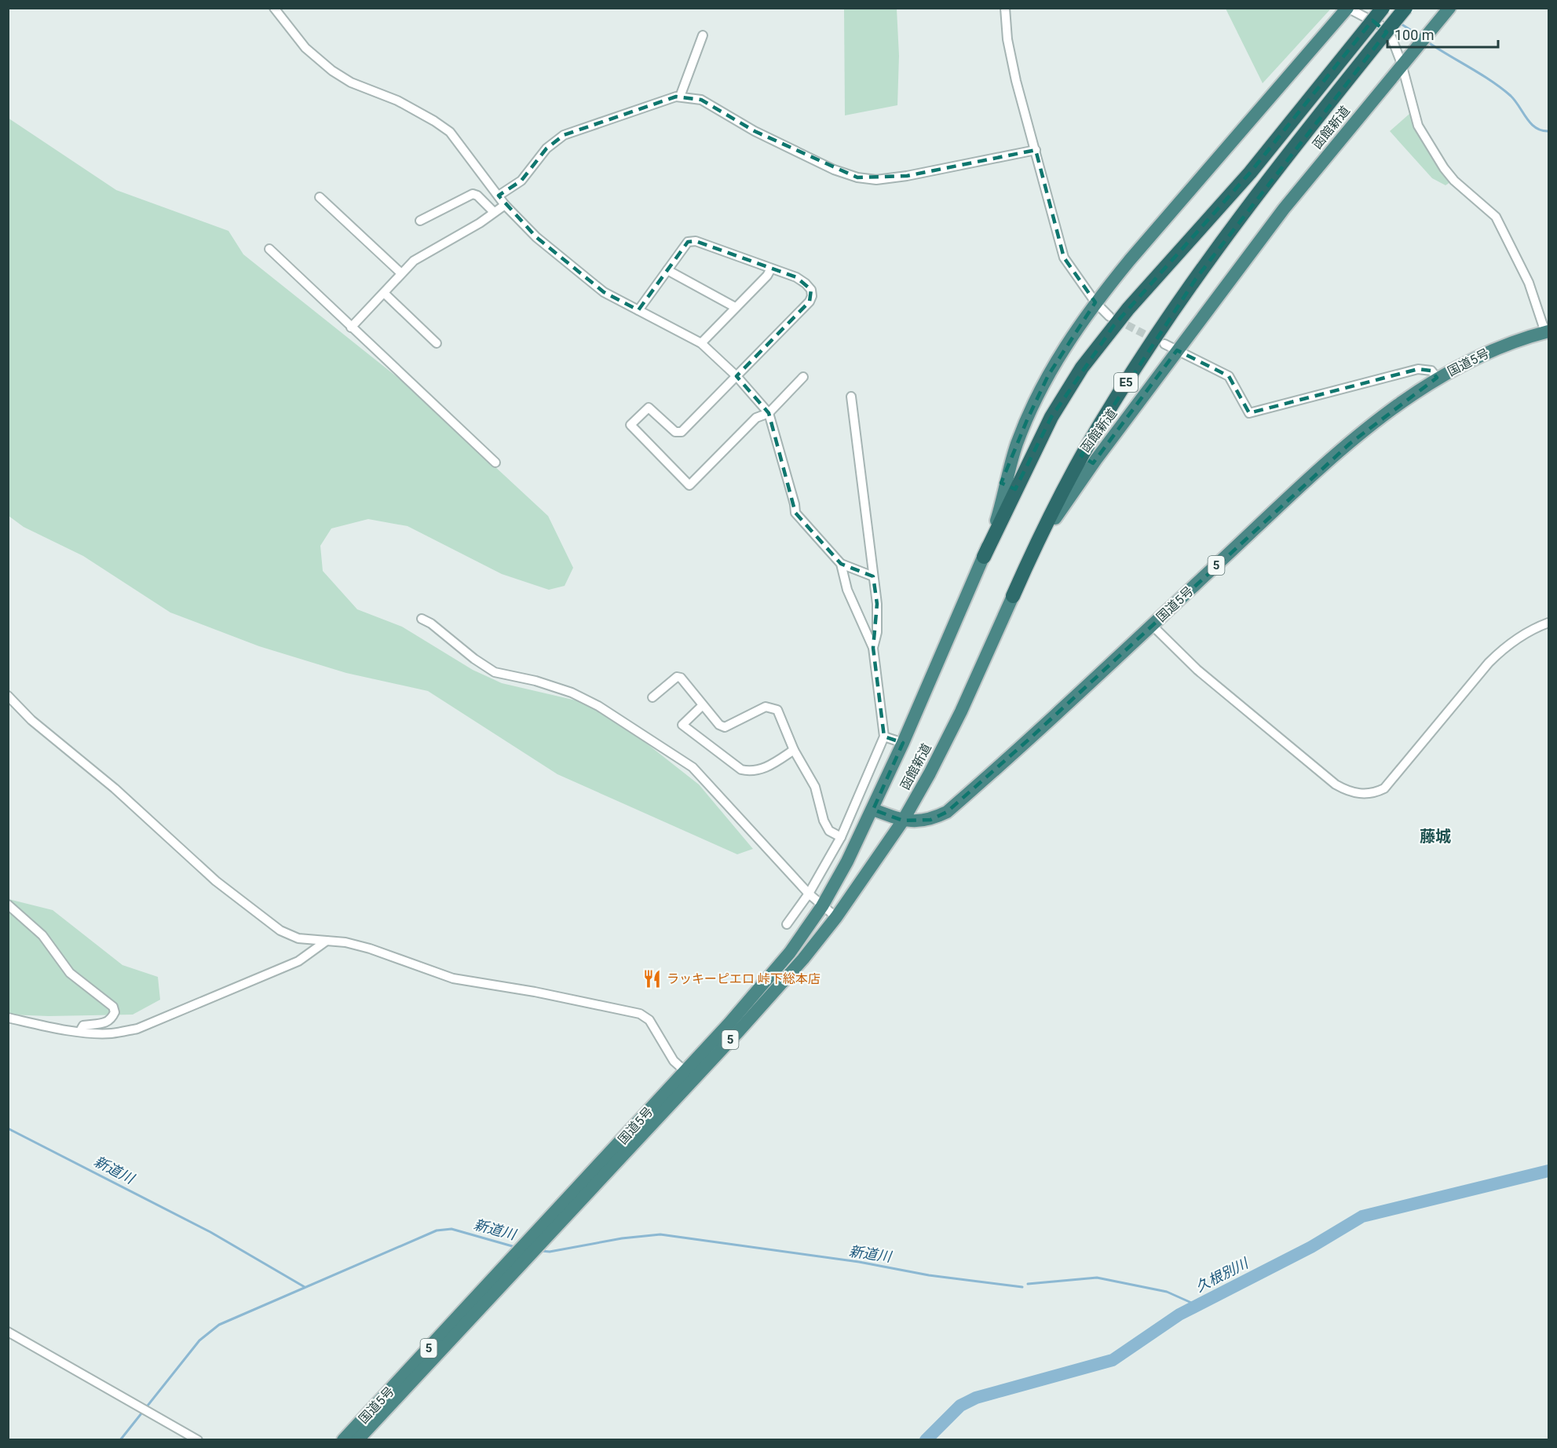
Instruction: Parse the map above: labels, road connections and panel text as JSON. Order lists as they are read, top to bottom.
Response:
{
  "streets": {
    "highway": [
      "函館新道",
      "国道5号",
      "E5",
      "5"
    ]
  },
  "crossings": [
    ["函館新道", "国道5号"]
  ],
  "districts": ["藤城"],
  "water": ["新道川", "久根別川"],
  "places": {
    "restaurant": ["ラッキーピエロ 峠下総本店"]
  },
  "scale_bar": "100 m"
}
